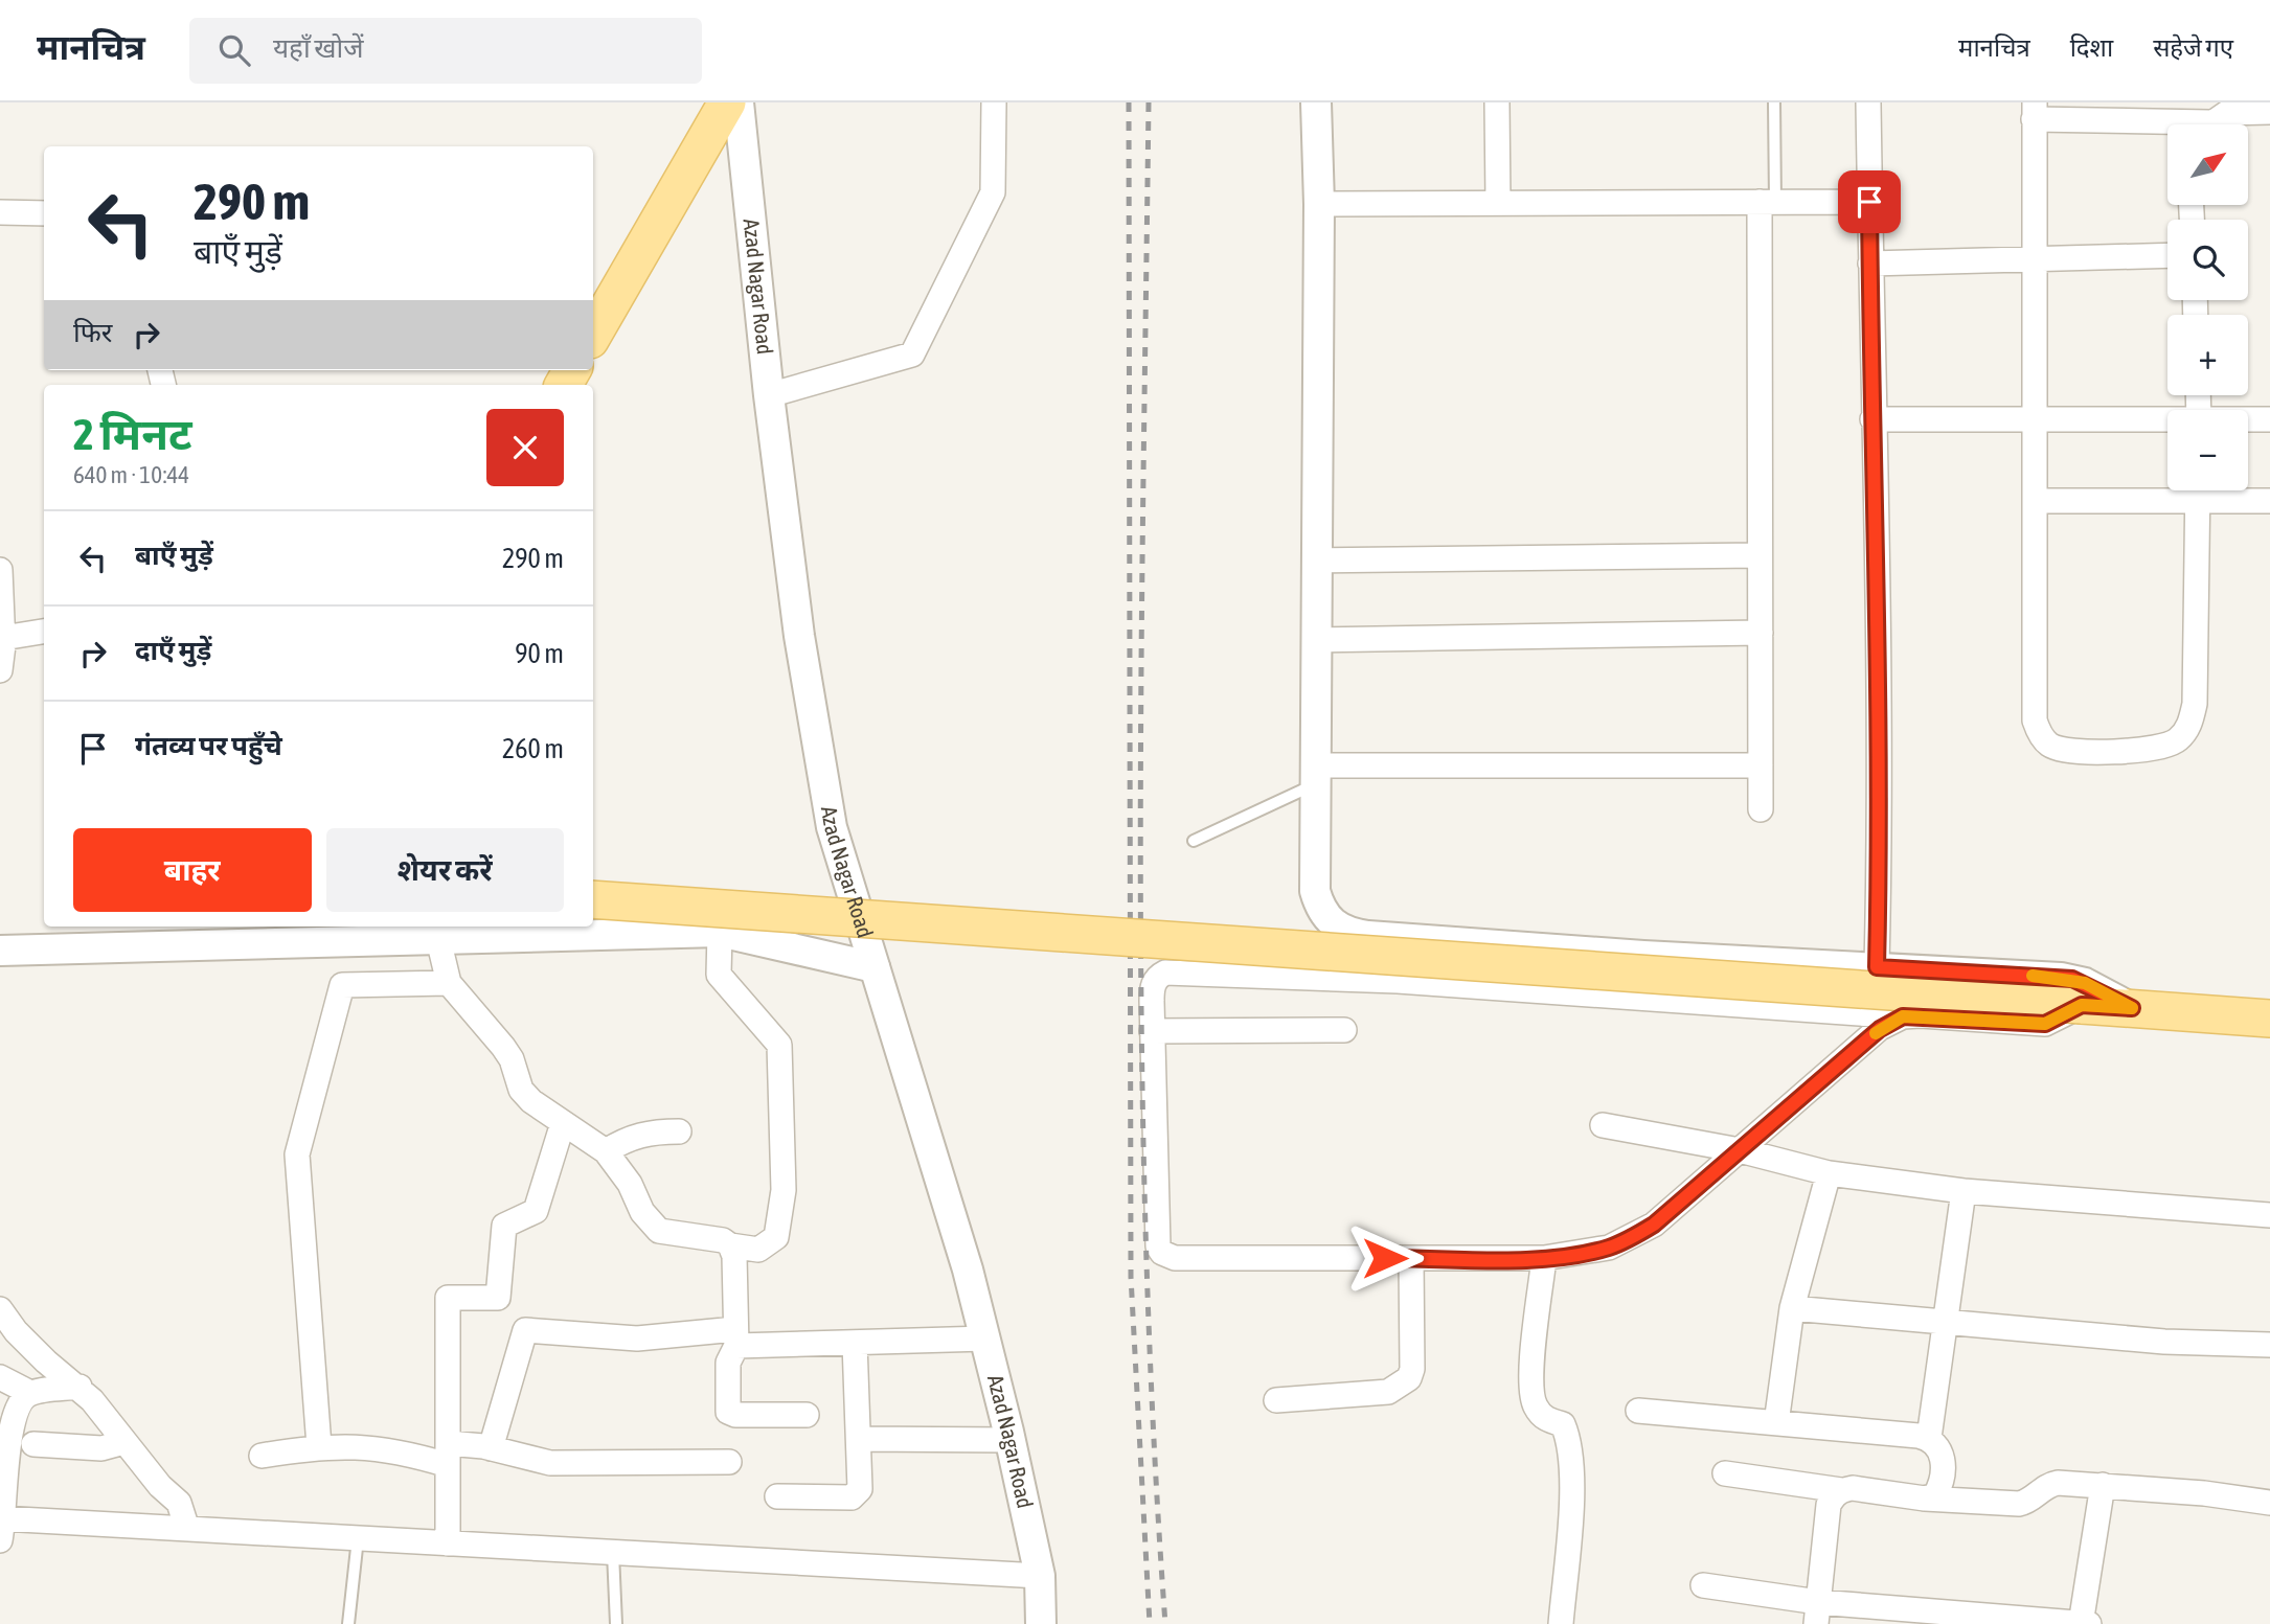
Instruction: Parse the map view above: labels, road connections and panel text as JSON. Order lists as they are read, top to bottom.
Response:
{
  "streets": {
    "street": ["Azad Nagar Road"]
  },
  "north": "top right",
  "page": {
    "header": "मानचित्र",
    "search": "यहाँ खोजें",
    "nav": ["मानचित्र", "दिशा", "सहेजे गए"],
    "map_buttons": ["+", "−"],
    "turn": ["290 m", "बाएँ मुड़ें"],
    "then": "फिर",
    "heading": ["2 मिनट", "640 m · 10:44"],
    "list": [
      {
        "name": "बाएँ मुड़ें",
        "value": "290 m"
      },
      {
        "name": "दाएँ मुड़ें",
        "value": "90 m"
      },
      {
        "name": "गंतव्य पर पहुँचे",
        "value": "260 m"
      }
    ],
    "buttons": ["बाहर", "शेयर करें"]
  }
}
